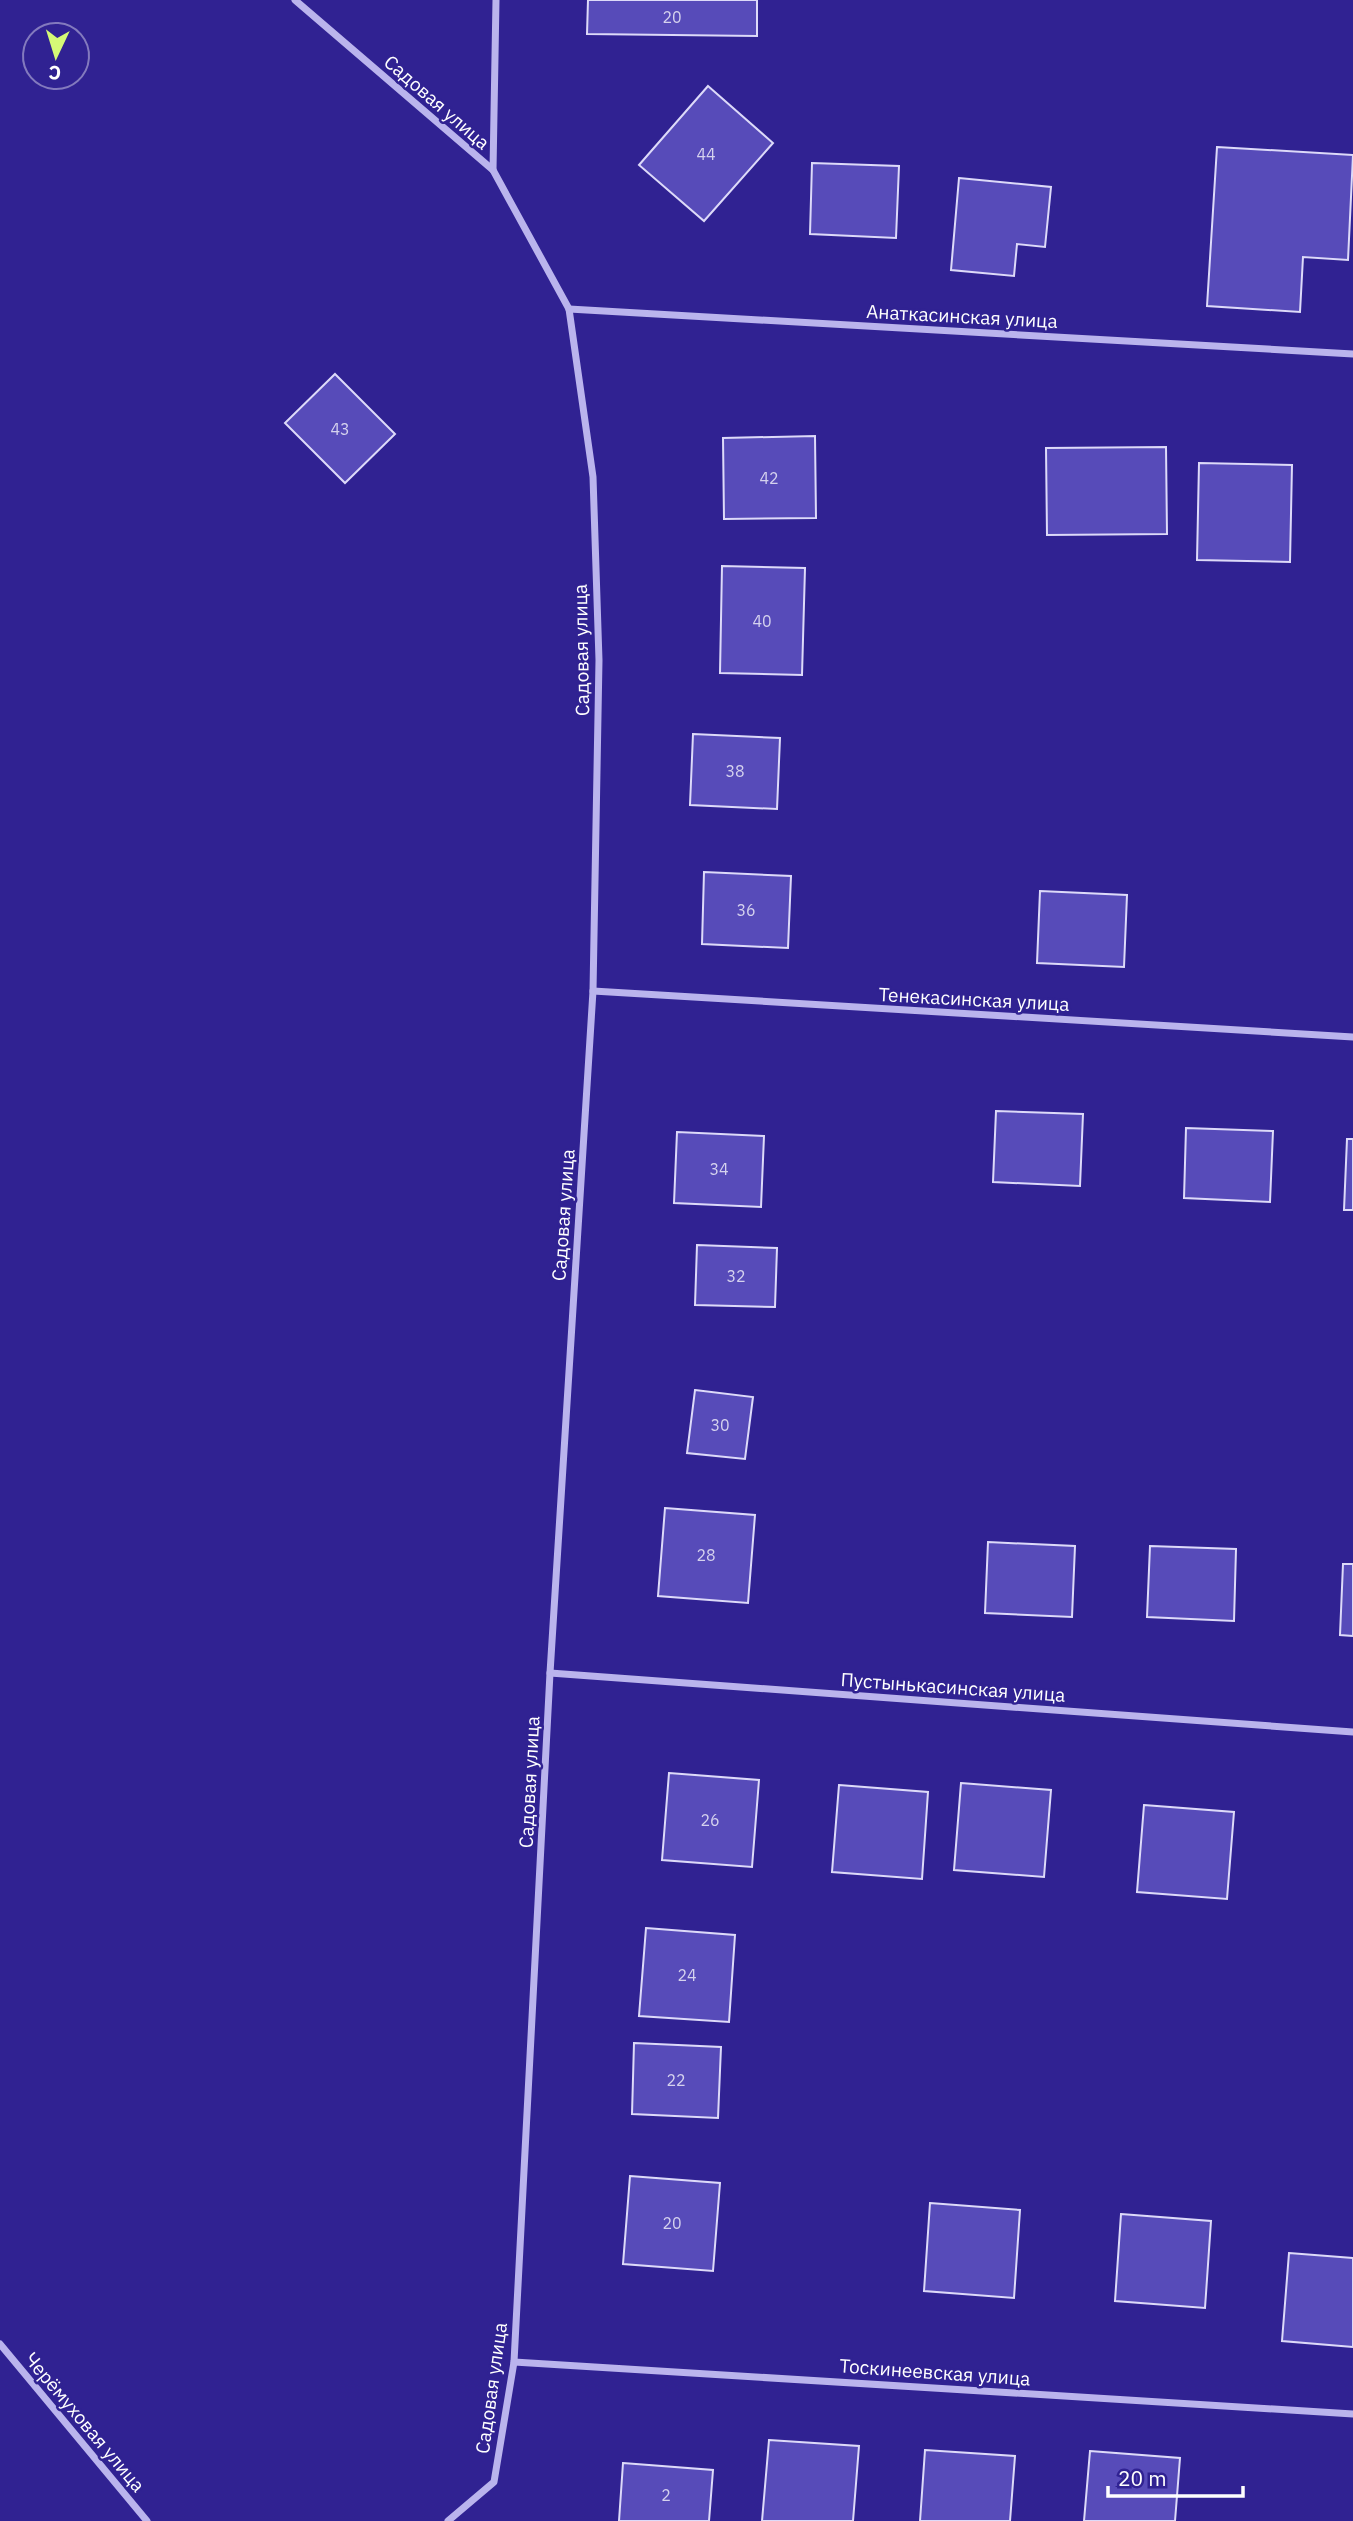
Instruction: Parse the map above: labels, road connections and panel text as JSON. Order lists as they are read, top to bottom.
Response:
{
  "streets": {
    "street": [
      "Садовая улица",
      "Анаткасинская улица",
      "Тенекасинская улица",
      "Пустынькасинская улица",
      "Тоскинеевская улица",
      "Черёмуховая улица"
    ]
  },
  "crossings": [
    ["Садовая улица", "Анаткасинская улица"],
    ["Садовая улица", "Тенекасинская улица"],
    ["Садовая улица", "Пустынькасинская улица"],
    ["Садовая улица", "Тоскинеевская улица"]
  ],
  "house_numbers": [
    "20",
    "44",
    "43",
    "42",
    "40",
    "38",
    "36",
    "34",
    "32",
    "30",
    "28",
    "26",
    "24",
    "22",
    "20",
    "2"
  ],
  "scale_bar": "20 m",
  "north": "bottom"
}
